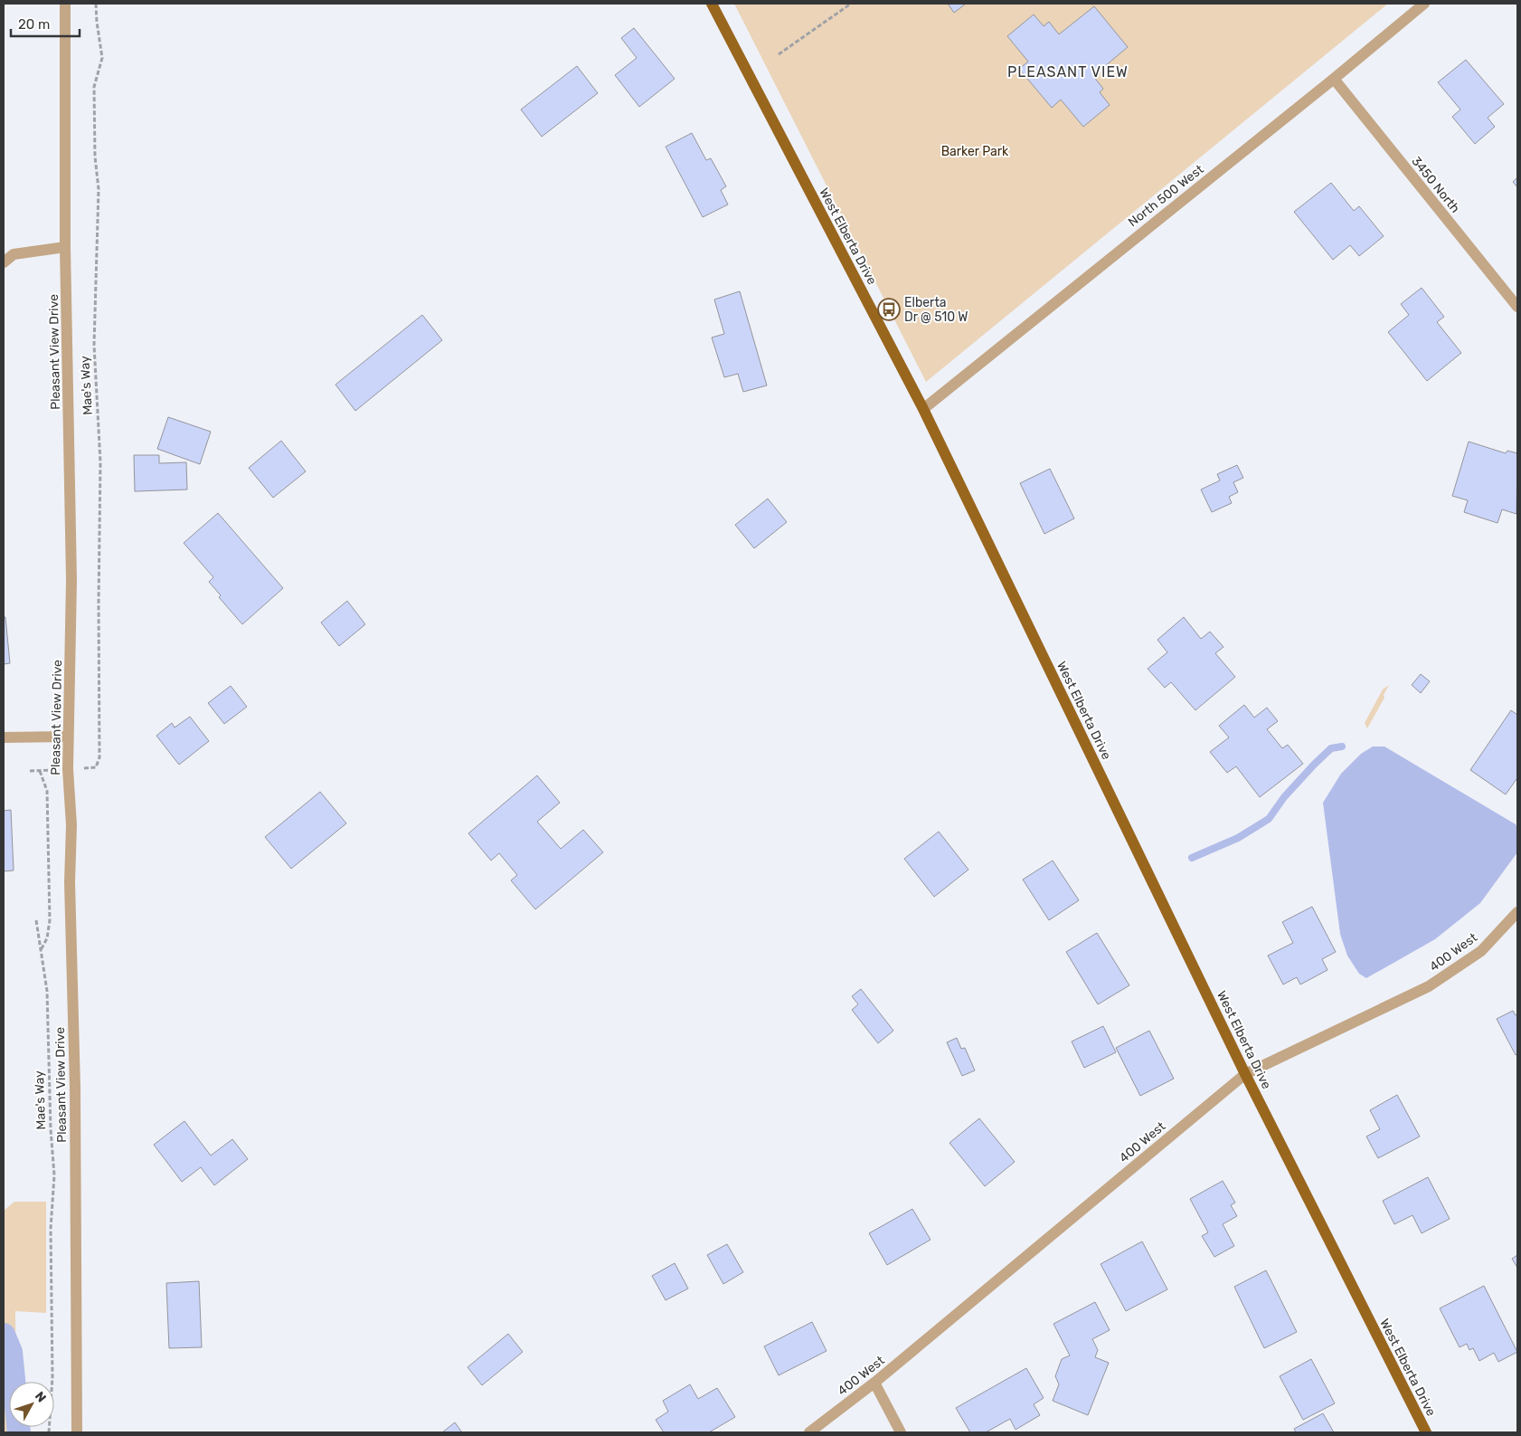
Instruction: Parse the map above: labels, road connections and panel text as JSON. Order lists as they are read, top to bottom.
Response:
{
  "streets": {
    "main road": ["West Elberta Drive"],
    "street": [
      "3450 North",
      "North 500 West",
      "Pleasant View Drive",
      "400 West"
    ],
    "path": ["Mae's Way"]
  },
  "crossings": [
    ["3450 North", "North 500 West"],
    ["North 500 West", "West Elberta Drive"],
    ["West Elberta Drive", "400 West"]
  ],
  "districts": ["PLEASANT VIEW"],
  "parks": ["Barker Park"],
  "places": {
    "bus stop": ["Elberta Dr @ 510 W"]
  },
  "scale_bar": "20 m",
  "north": "top right"
}
